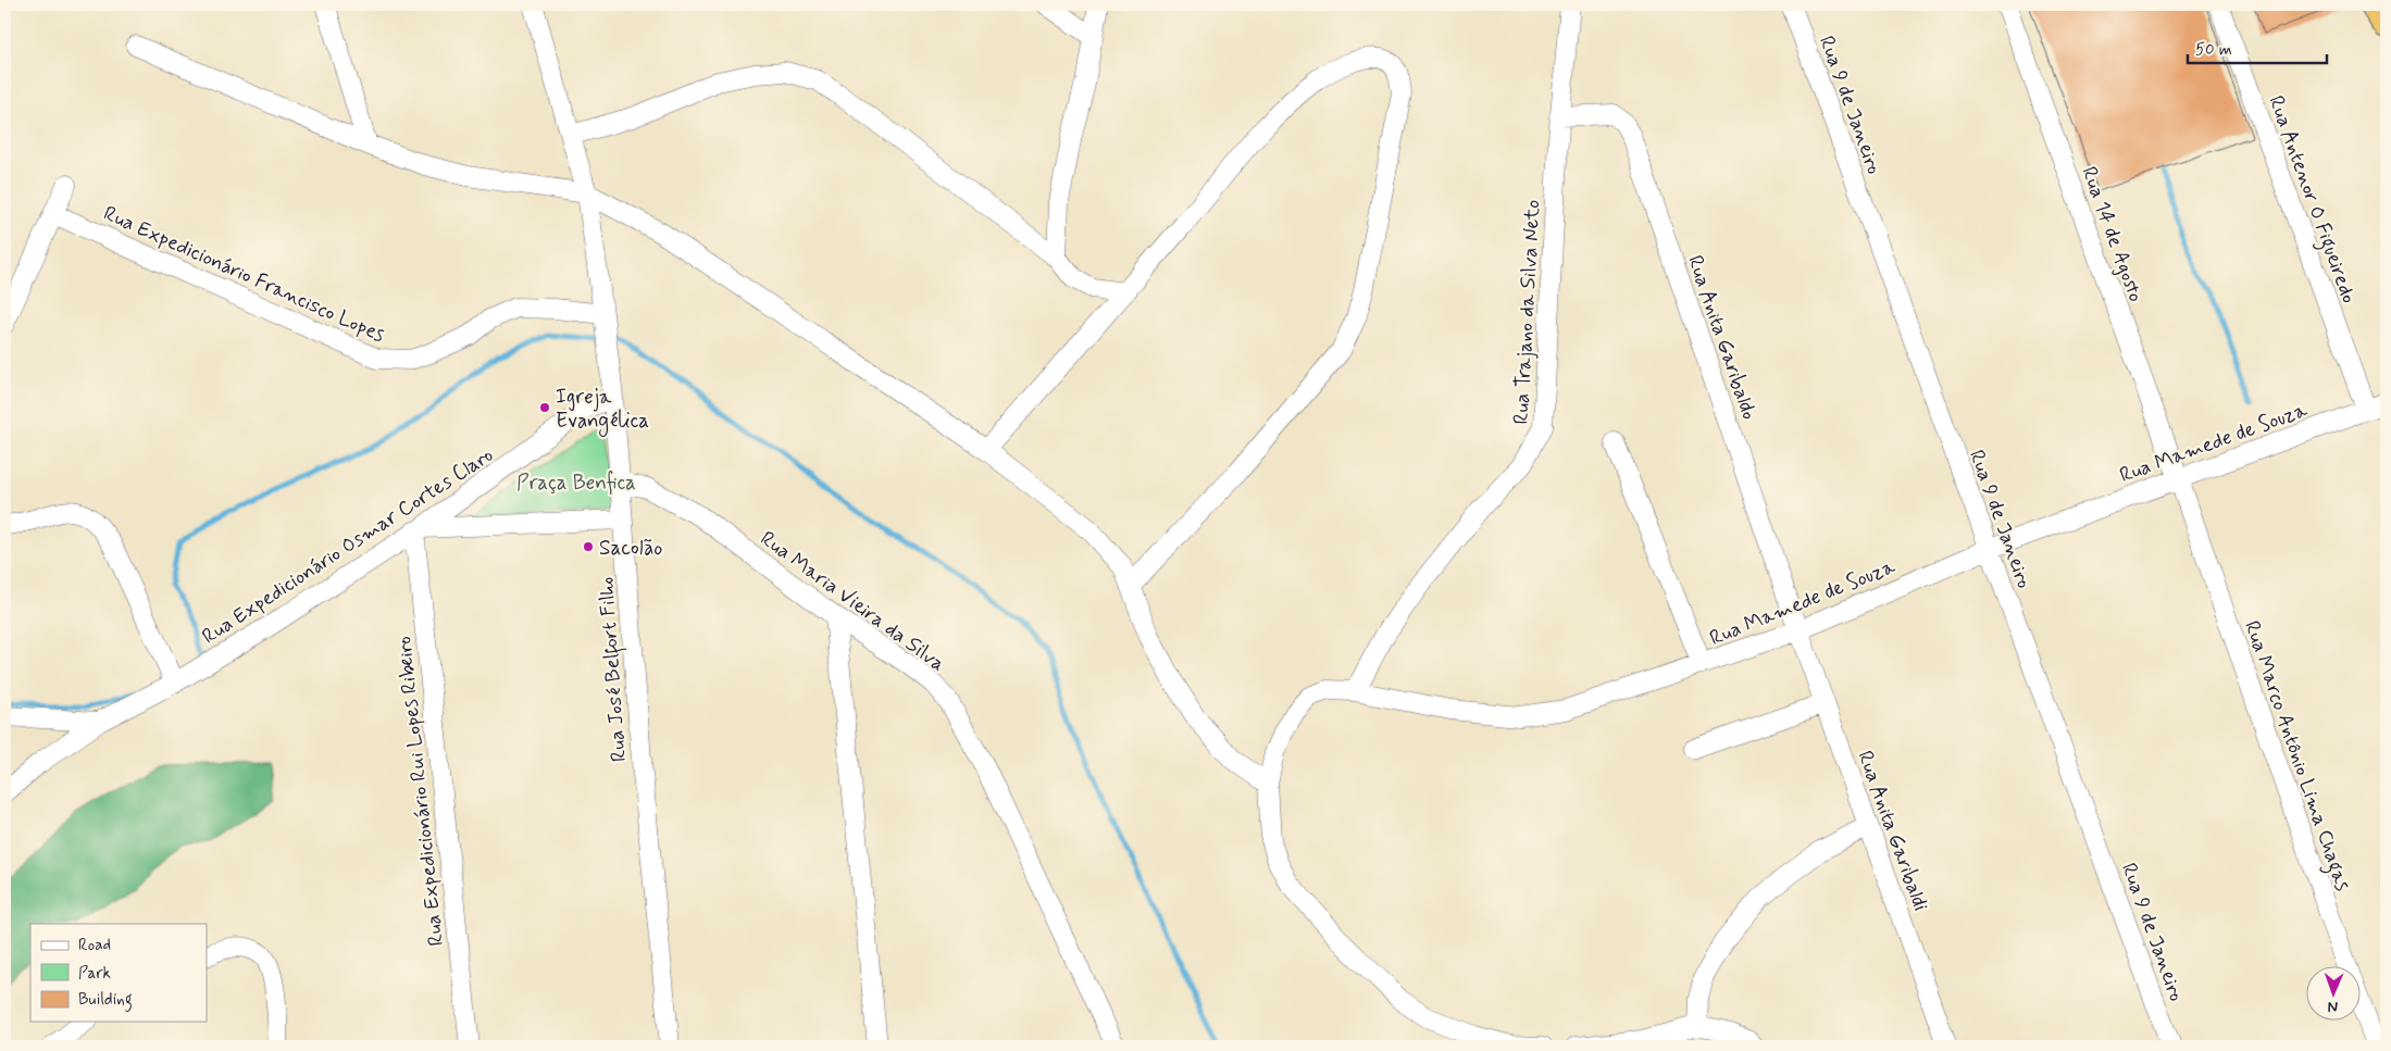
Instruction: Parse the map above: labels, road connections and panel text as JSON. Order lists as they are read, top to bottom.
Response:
{
  "streets": {
    "street": [
      "Rua 9 de Janeiro",
      "Rua Antenor O Figueiredo",
      "Rua 14 de Agosto",
      "Rua Expedicionário Francisco Lopes",
      "Rua Trajano da Silva Neto",
      "Rua Anita Garibaldo",
      "Rua Mamede de Souza",
      "Rua Expedicionário Osmar Cortes Claro",
      "Rua Maria Vieira da Silva",
      "Rua José Belfort Filho",
      "Rua Marco Antônio Lima Chagas",
      "Rua Expedicionário Rui Lopes Ribeiro",
      "Rua Anita Garibaldi"
    ]
  },
  "crossings": [
    ["Rua 9 de Janeiro", "Rua Mamede de Souza"],
    ["Rua Antenor O Figueiredo", "Rua Mamede de Souza"],
    ["Rua 14 de Agosto", "Rua Mamede de Souza"],
    ["Rua 14 de Agosto", "Rua Marco Antônio Lima Chagas"],
    ["Rua Expedicionário Francisco Lopes", "Rua José Belfort Filho"],
    ["Rua Trajano da Silva Neto", "Rua Anita Garibaldo"],
    ["Rua Trajano da Silva Neto", "Rua Mamede de Souza"],
    ["Rua Anita Garibaldo", "Rua Mamede de Souza"],
    ["Rua Anita Garibaldo", "Rua Anita Garibaldi"],
    ["Rua Mamede de Souza", "Rua Marco Antônio Lima Chagas"],
    ["Rua Mamede de Souza", "Rua Anita Garibaldi"],
    ["Rua Expedicionário Osmar Cortes Claro", "Rua José Belfort Filho"],
    ["Rua Expedicionário Osmar Cortes Claro", "Rua Expedicionário Rui Lopes Ribeiro"],
    ["Rua Maria Vieira da Silva", "Rua José Belfort Filho"]
  ],
  "parks": ["Praça Benfica"],
  "places": ["Igreja Evangélica", "Sacolão"],
  "legend": ["Road", "Park", "Building"],
  "scale_bar": "50 m",
  "north": "bottom"
}
